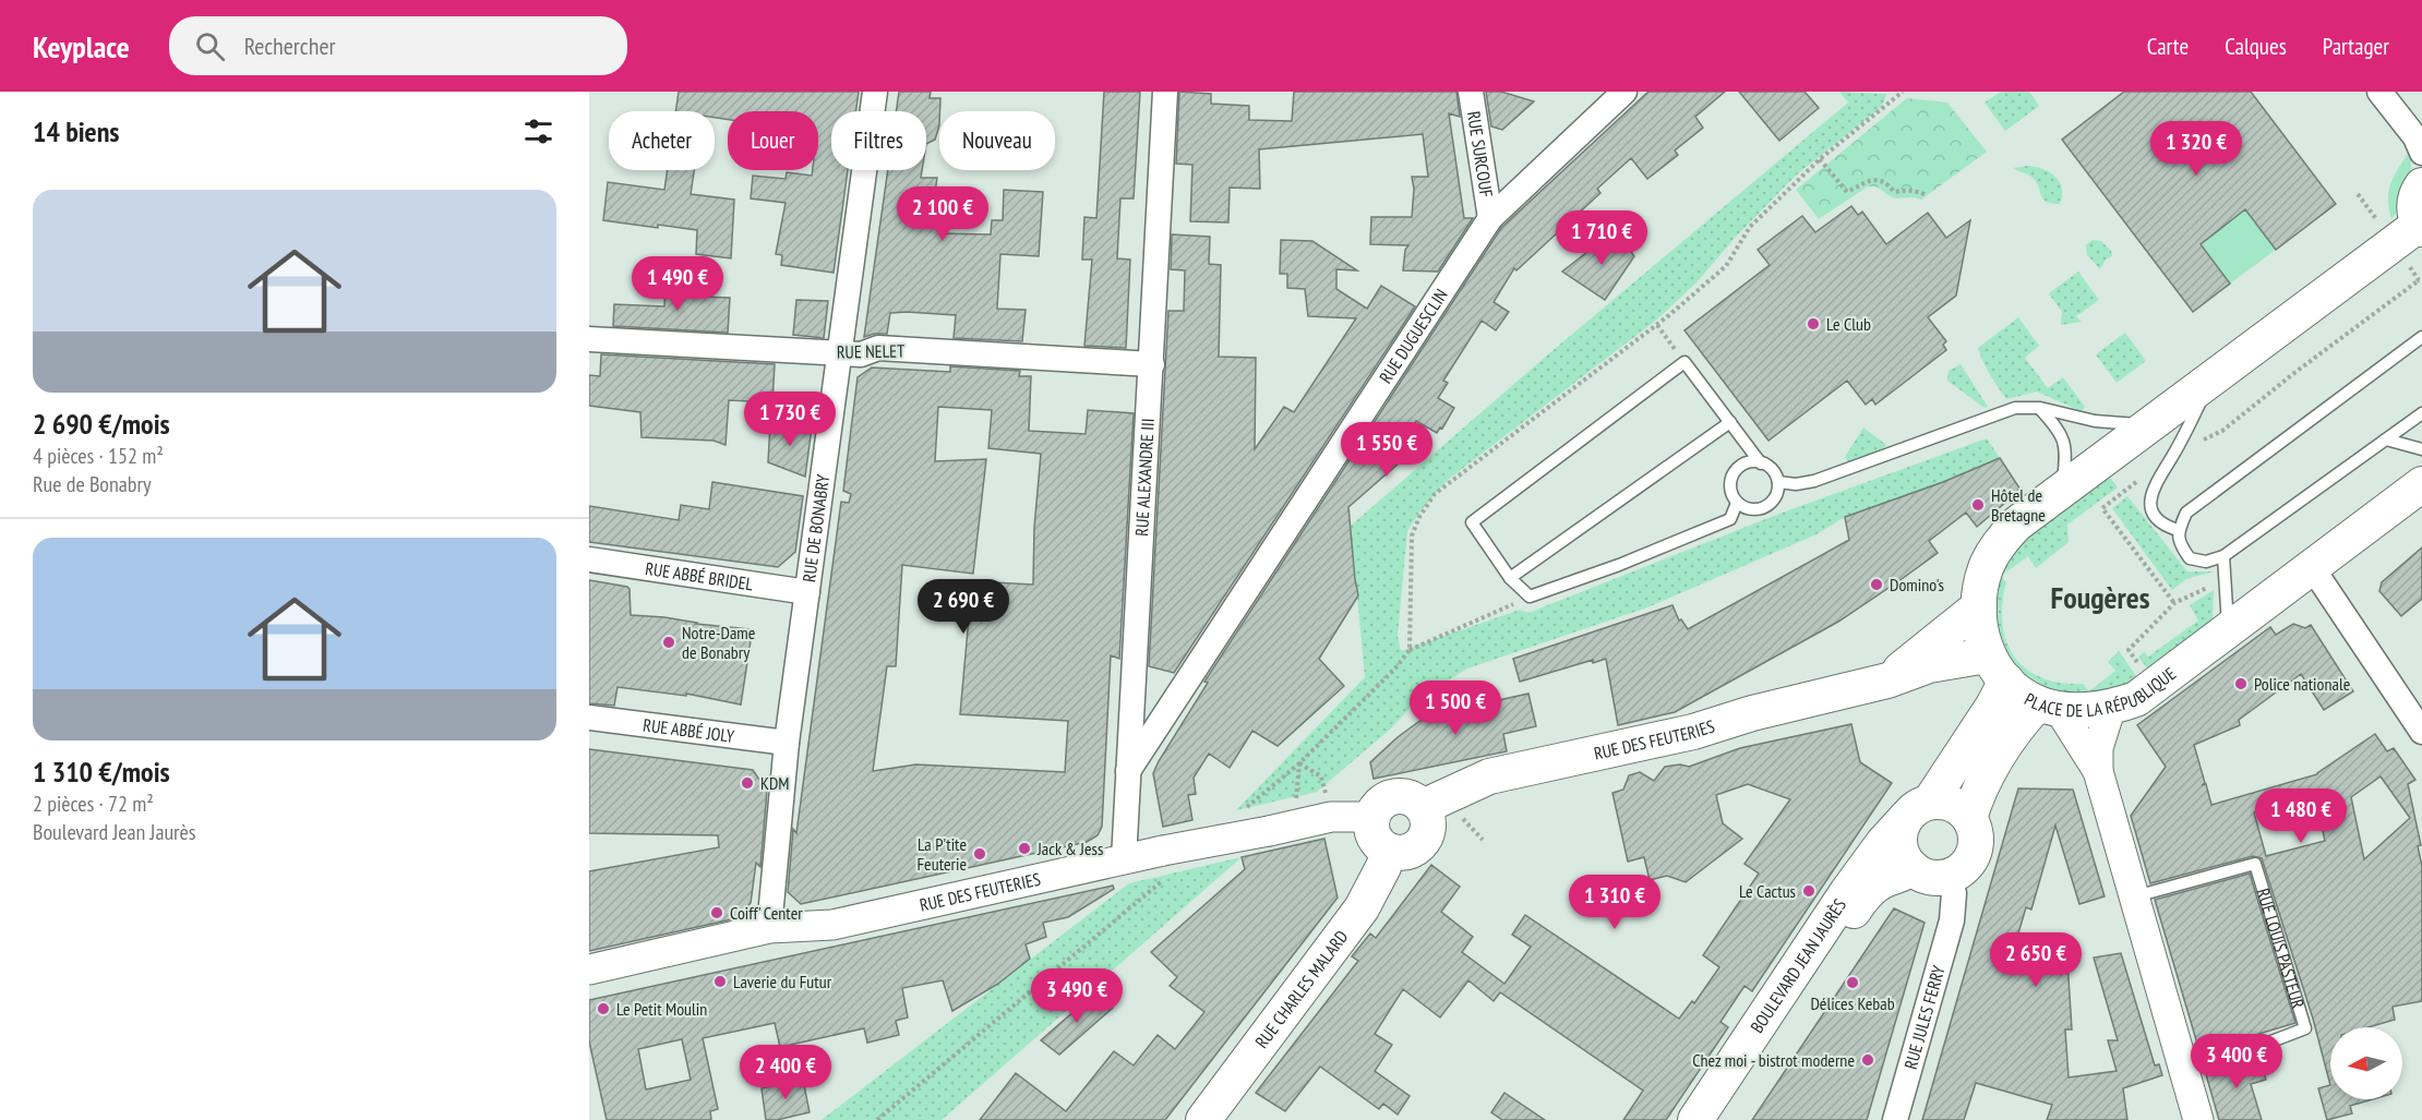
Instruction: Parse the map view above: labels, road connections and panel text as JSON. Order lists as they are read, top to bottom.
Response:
{
  "streets": {
    "main road": [
      "PLACE DE LA RÉPUBLIQUE",
      "RUE DES FEUTERIES",
      "BOULEVARD JEAN JAURÈS",
      "RUE CHARLES MALARD"
    ],
    "street": [
      "RUE SURCOUF",
      "RUE DUGUESCLIN",
      "RUE NELET",
      "RUE ALEXANDRE III",
      "RUE DE BONABRY",
      "RUE ABBÉ BRIDEL",
      "RUE ABBÉ JOLY",
      "RUE JULES FERRY"
    ],
    "lane": ["RUE LOUIS PASTEUR"]
  },
  "crossings": [
    ["RUE SURCOUF", "RUE DUGUESCLIN"],
    ["RUE DUGUESCLIN", "RUE ALEXANDRE III"],
    ["RUE NELET", "RUE ALEXANDRE III"],
    ["RUE NELET", "RUE DE BONABRY"],
    ["RUE ALEXANDRE III", "RUE DES FEUTERIES"],
    ["RUE DE BONABRY", "RUE ABBÉ BRIDEL"],
    ["RUE DE BONABRY", "RUE ABBÉ JOLY"],
    ["RUE DE BONABRY", "RUE DES FEUTERIES"],
    ["PLACE DE LA RÉPUBLIQUE", "RUE DES FEUTERIES"],
    ["PLACE DE LA RÉPUBLIQUE", "BOULEVARD JEAN JAURÈS"],
    ["RUE DES FEUTERIES", "BOULEVARD JEAN JAURÈS"],
    ["RUE DES FEUTERIES", "RUE CHARLES MALARD"],
    ["BOULEVARD JEAN JAURÈS", "RUE JULES FERRY"]
  ],
  "districts": ["Fougères"],
  "places": [
    "Le Club",
    "Hôtel de Bretagne",
    "Domino's",
    "Notre-Dame de Bonabry",
    "Police nationale",
    "KDM",
    "Jack & Jess",
    "La P'tite Feuterie",
    "Le Cactus",
    "Coiff' Center",
    "Laverie du Futur",
    "Délices Kebab",
    "Le Petit Moulin",
    "Chez moi - bistrot moderne"
  ],
  "north": "left",
  "page": {
    "header": "Keyplace",
    "search": "Rechercher",
    "nav": ["Carte", "Calques", "Partager"],
    "heading": "14 biens",
    "chip": [
      "Acheter",
      "Louer",
      "Filtres",
      "Nouveau"
    ],
    "price": [
      "1 320 €",
      "2 100 €",
      "1 710 €",
      "1 490 €",
      "1 730 €",
      "1 550 €",
      "2 690 €",
      "1 500 €",
      "1 480 €",
      "1 310 €",
      "2 650 €",
      "3 490 €",
      "3 400 €",
      "2 400 €"
    ],
    "list": [
      {
        "name": "2 690 €/mois",
        "note": "4 pièces · 152 m² · Rue de Bonabry"
      },
      {
        "name": "1 310 €/mois",
        "note": "2 pièces · 72 m² · Boulevard Jean Jaurès"
      }
    ]
  }
}
